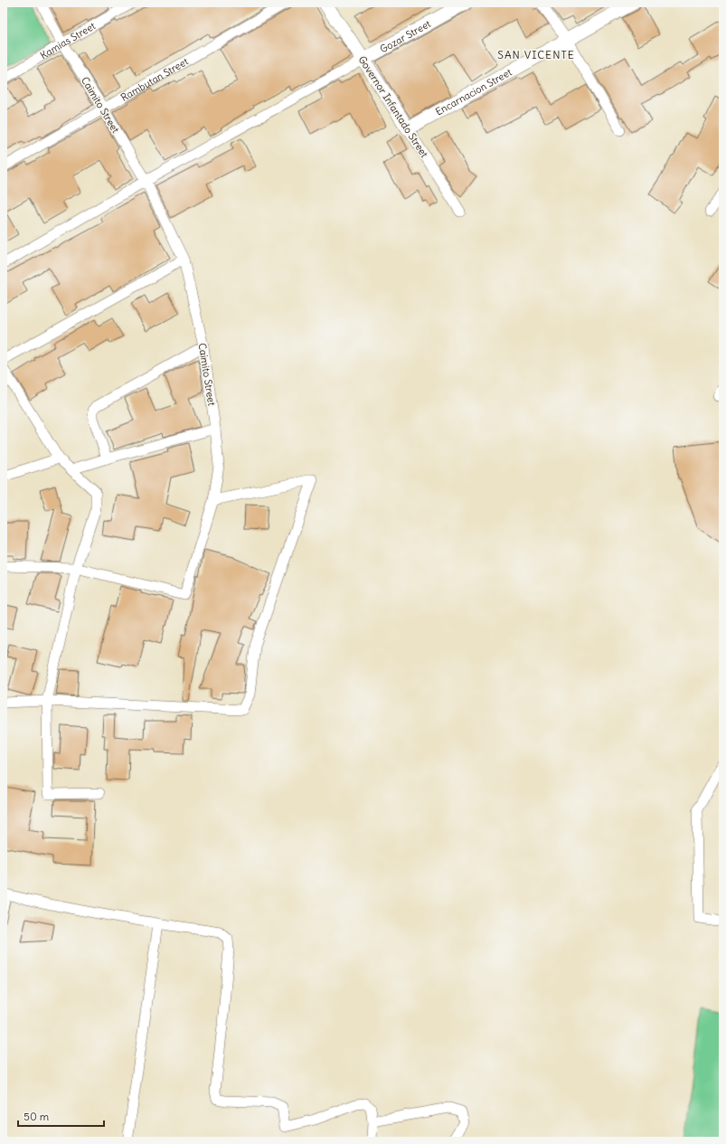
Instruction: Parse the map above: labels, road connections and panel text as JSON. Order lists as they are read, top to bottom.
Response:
{
  "streets": {
    "street": [
      "Gozar Street",
      "Kamias Street",
      "Rambutan Street",
      "Encarnacion Street",
      "Caimito Street",
      "Governor Infantado Street"
    ]
  },
  "crossings": [
    ["Gozar Street", "Governor Infantado Street"],
    ["Kamias Street", "Caimito Street"],
    ["Rambutan Street", "Caimito Street"],
    ["Encarnacion Street", "Governor Infantado Street"]
  ],
  "districts": ["SAN VICENTE"],
  "scale_bar": "50 m"
}
